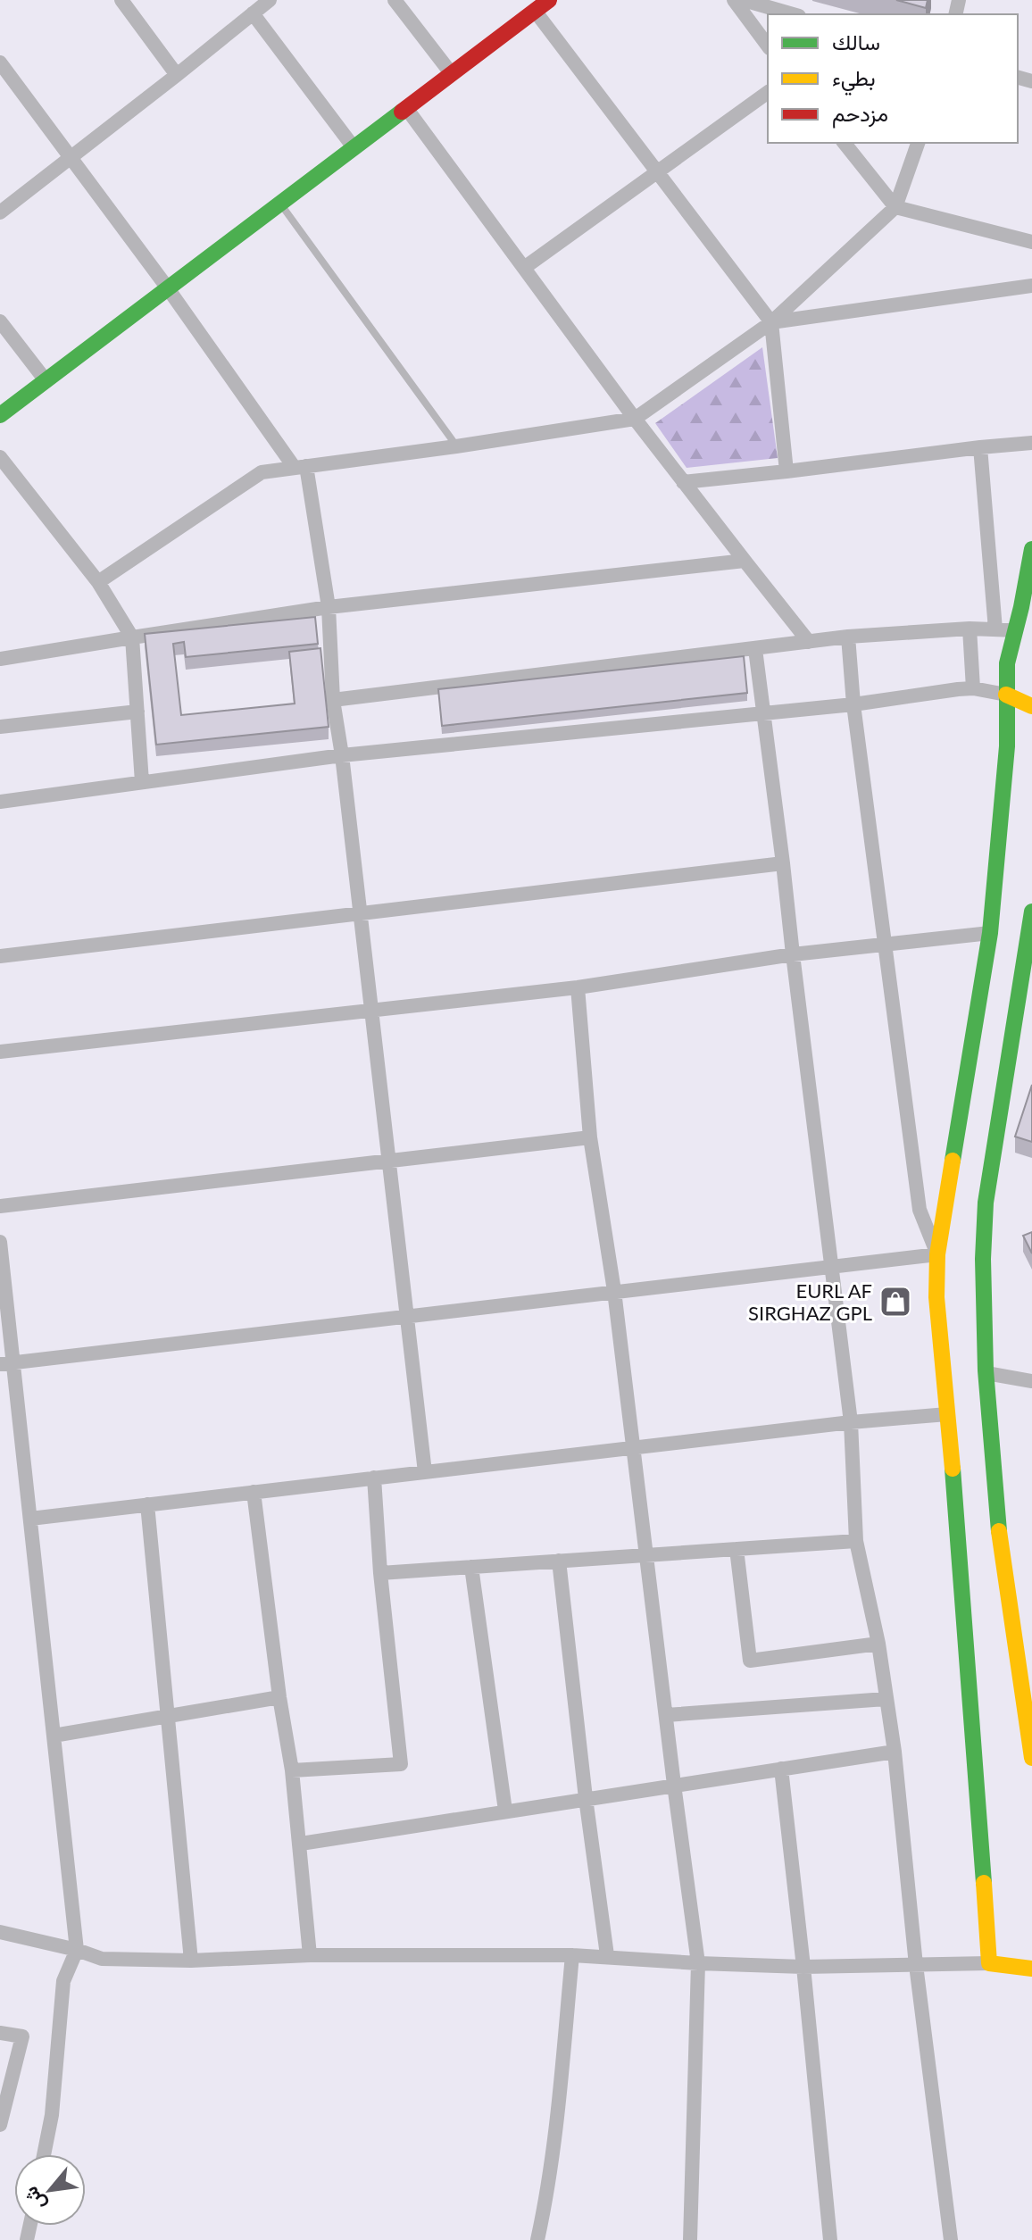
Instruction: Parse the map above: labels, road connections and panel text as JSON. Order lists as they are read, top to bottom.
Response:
{
  "places": {
    "shop": ["EURL AF SIRGHAZ GPL"]
  },
  "legend": ["سالك", "بطيء", "مزدحم"],
  "north": "bottom left"
}
